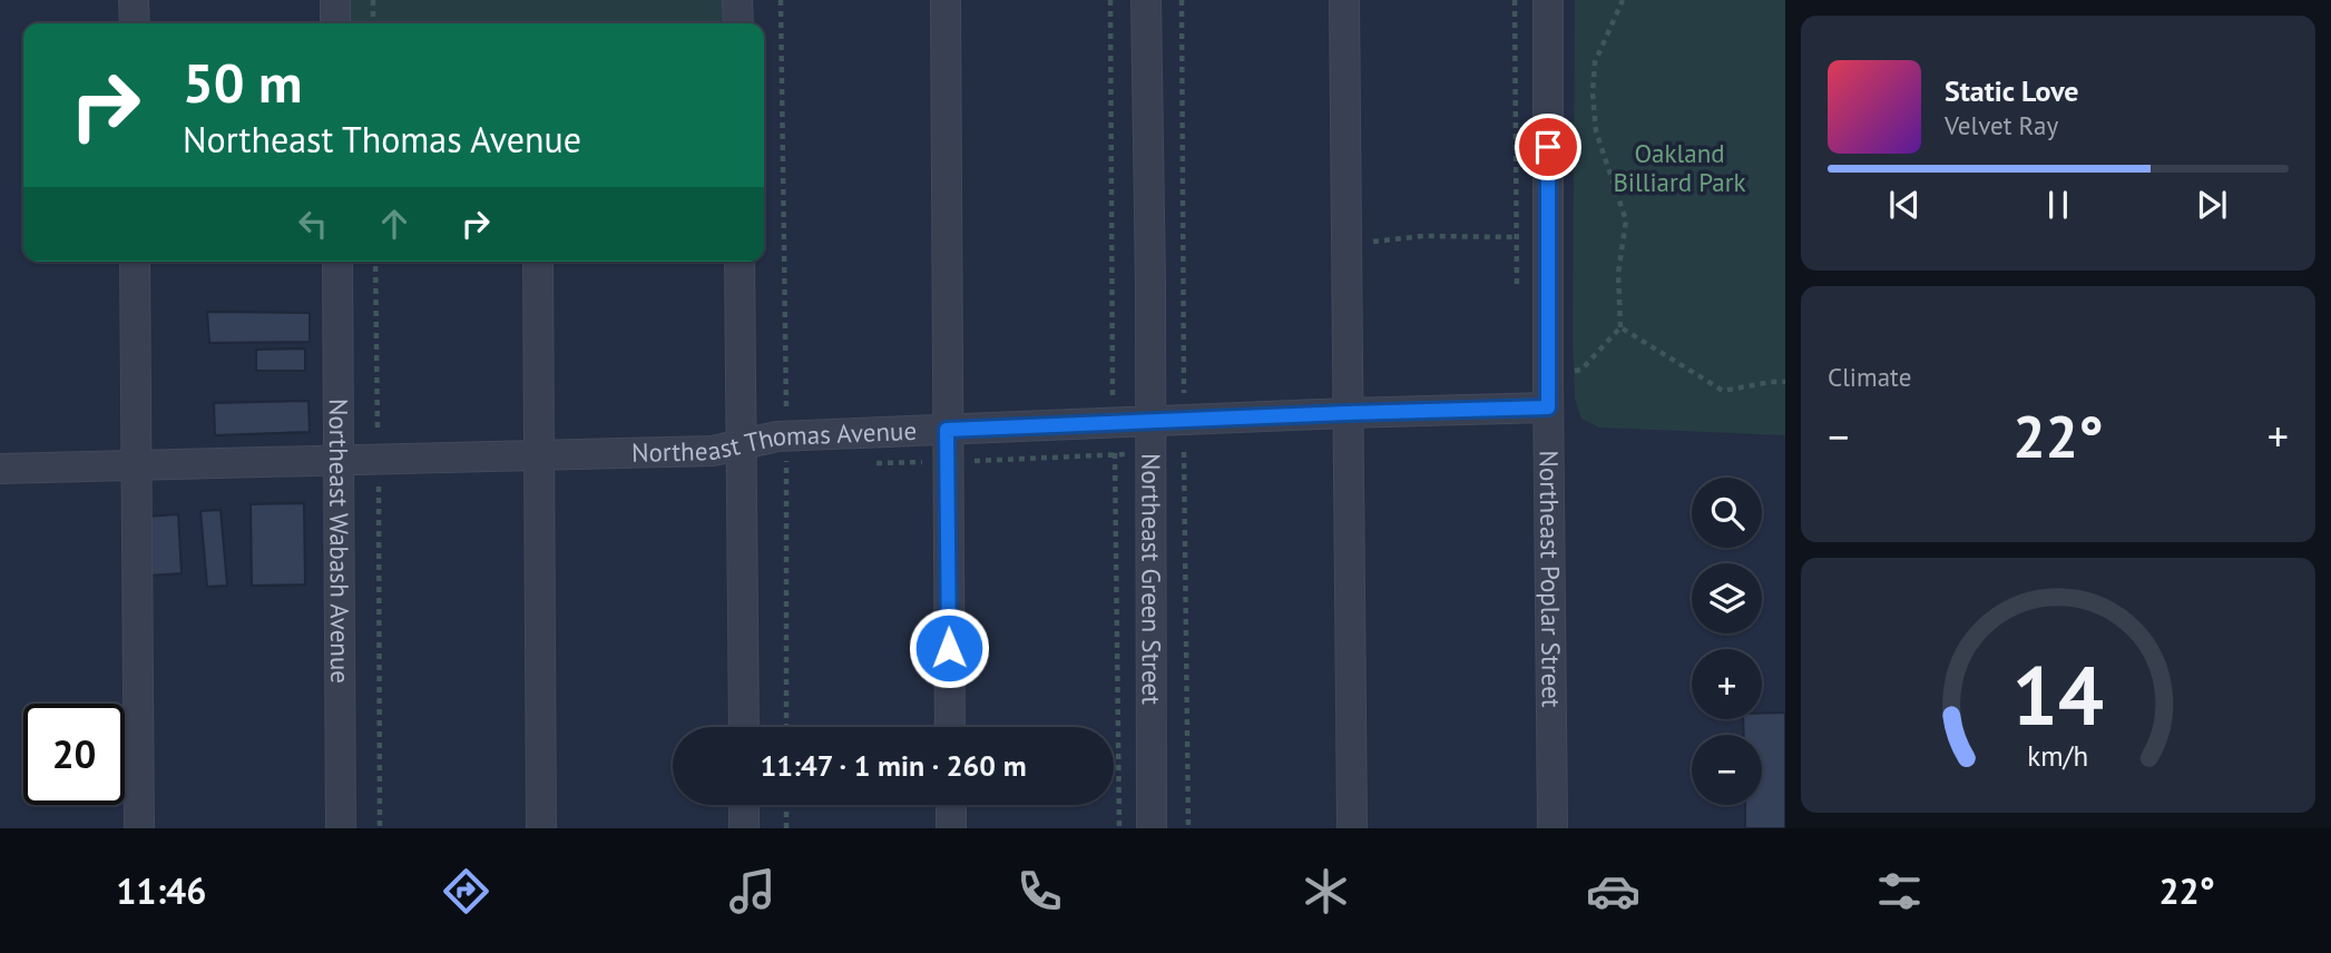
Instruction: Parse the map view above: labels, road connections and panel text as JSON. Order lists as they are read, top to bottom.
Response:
{
  "streets": {
    "street": [
      "Northeast Thomas Avenue",
      "Northeast Wabash Avenue",
      "Northeast Green Street",
      "Northeast Poplar Street"
    ]
  },
  "crossings": [
    ["Northeast Thomas Avenue", "Northeast Wabash Avenue"],
    ["Northeast Thomas Avenue", "Northeast Green Street"],
    ["Northeast Thomas Avenue", "Northeast Poplar Street"]
  ],
  "parks": ["Oakland Billiard Park"],
  "page": {
    "turn": ["50 m", "Northeast Thomas Avenue"],
    "song": ["Static Love", "Velvet Ray"],
    "tile": "Climate",
    "heat": ["−", "22°", "+"],
    "map_buttons": ["+", "−"],
    "limit": "20",
    "trip": "11:47 · 1 min · 260 m",
    "tabs": ["11:46", "22°"],
    "gauge": ["14", "km/h"]
  }
}
